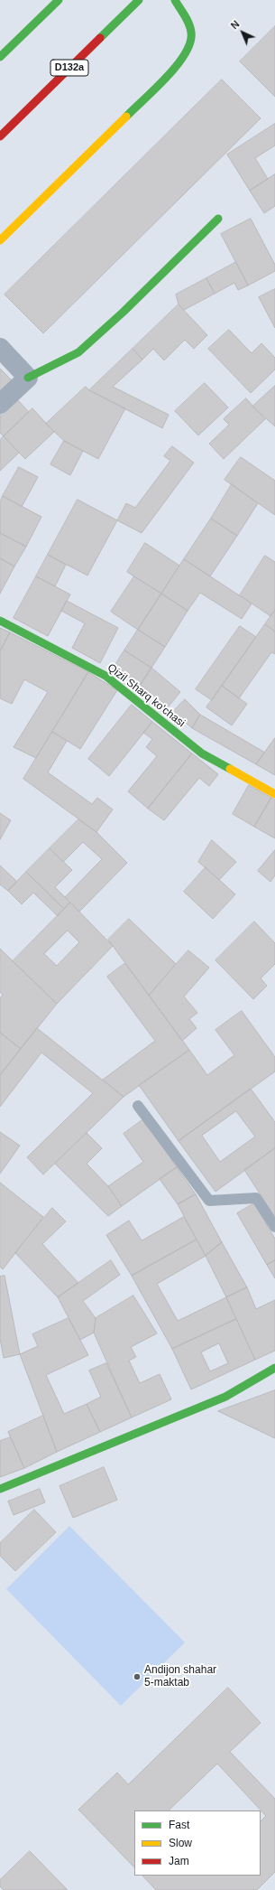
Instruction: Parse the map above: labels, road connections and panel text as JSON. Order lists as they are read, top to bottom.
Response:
{
  "streets": {
    "street": ["D132a", "Qizil Sharq ko'chasi"]
  },
  "places": ["Andijon shahar 5-maktab"],
  "legend": ["Fast", "Slow", "Jam"],
  "north": "top left"
}
